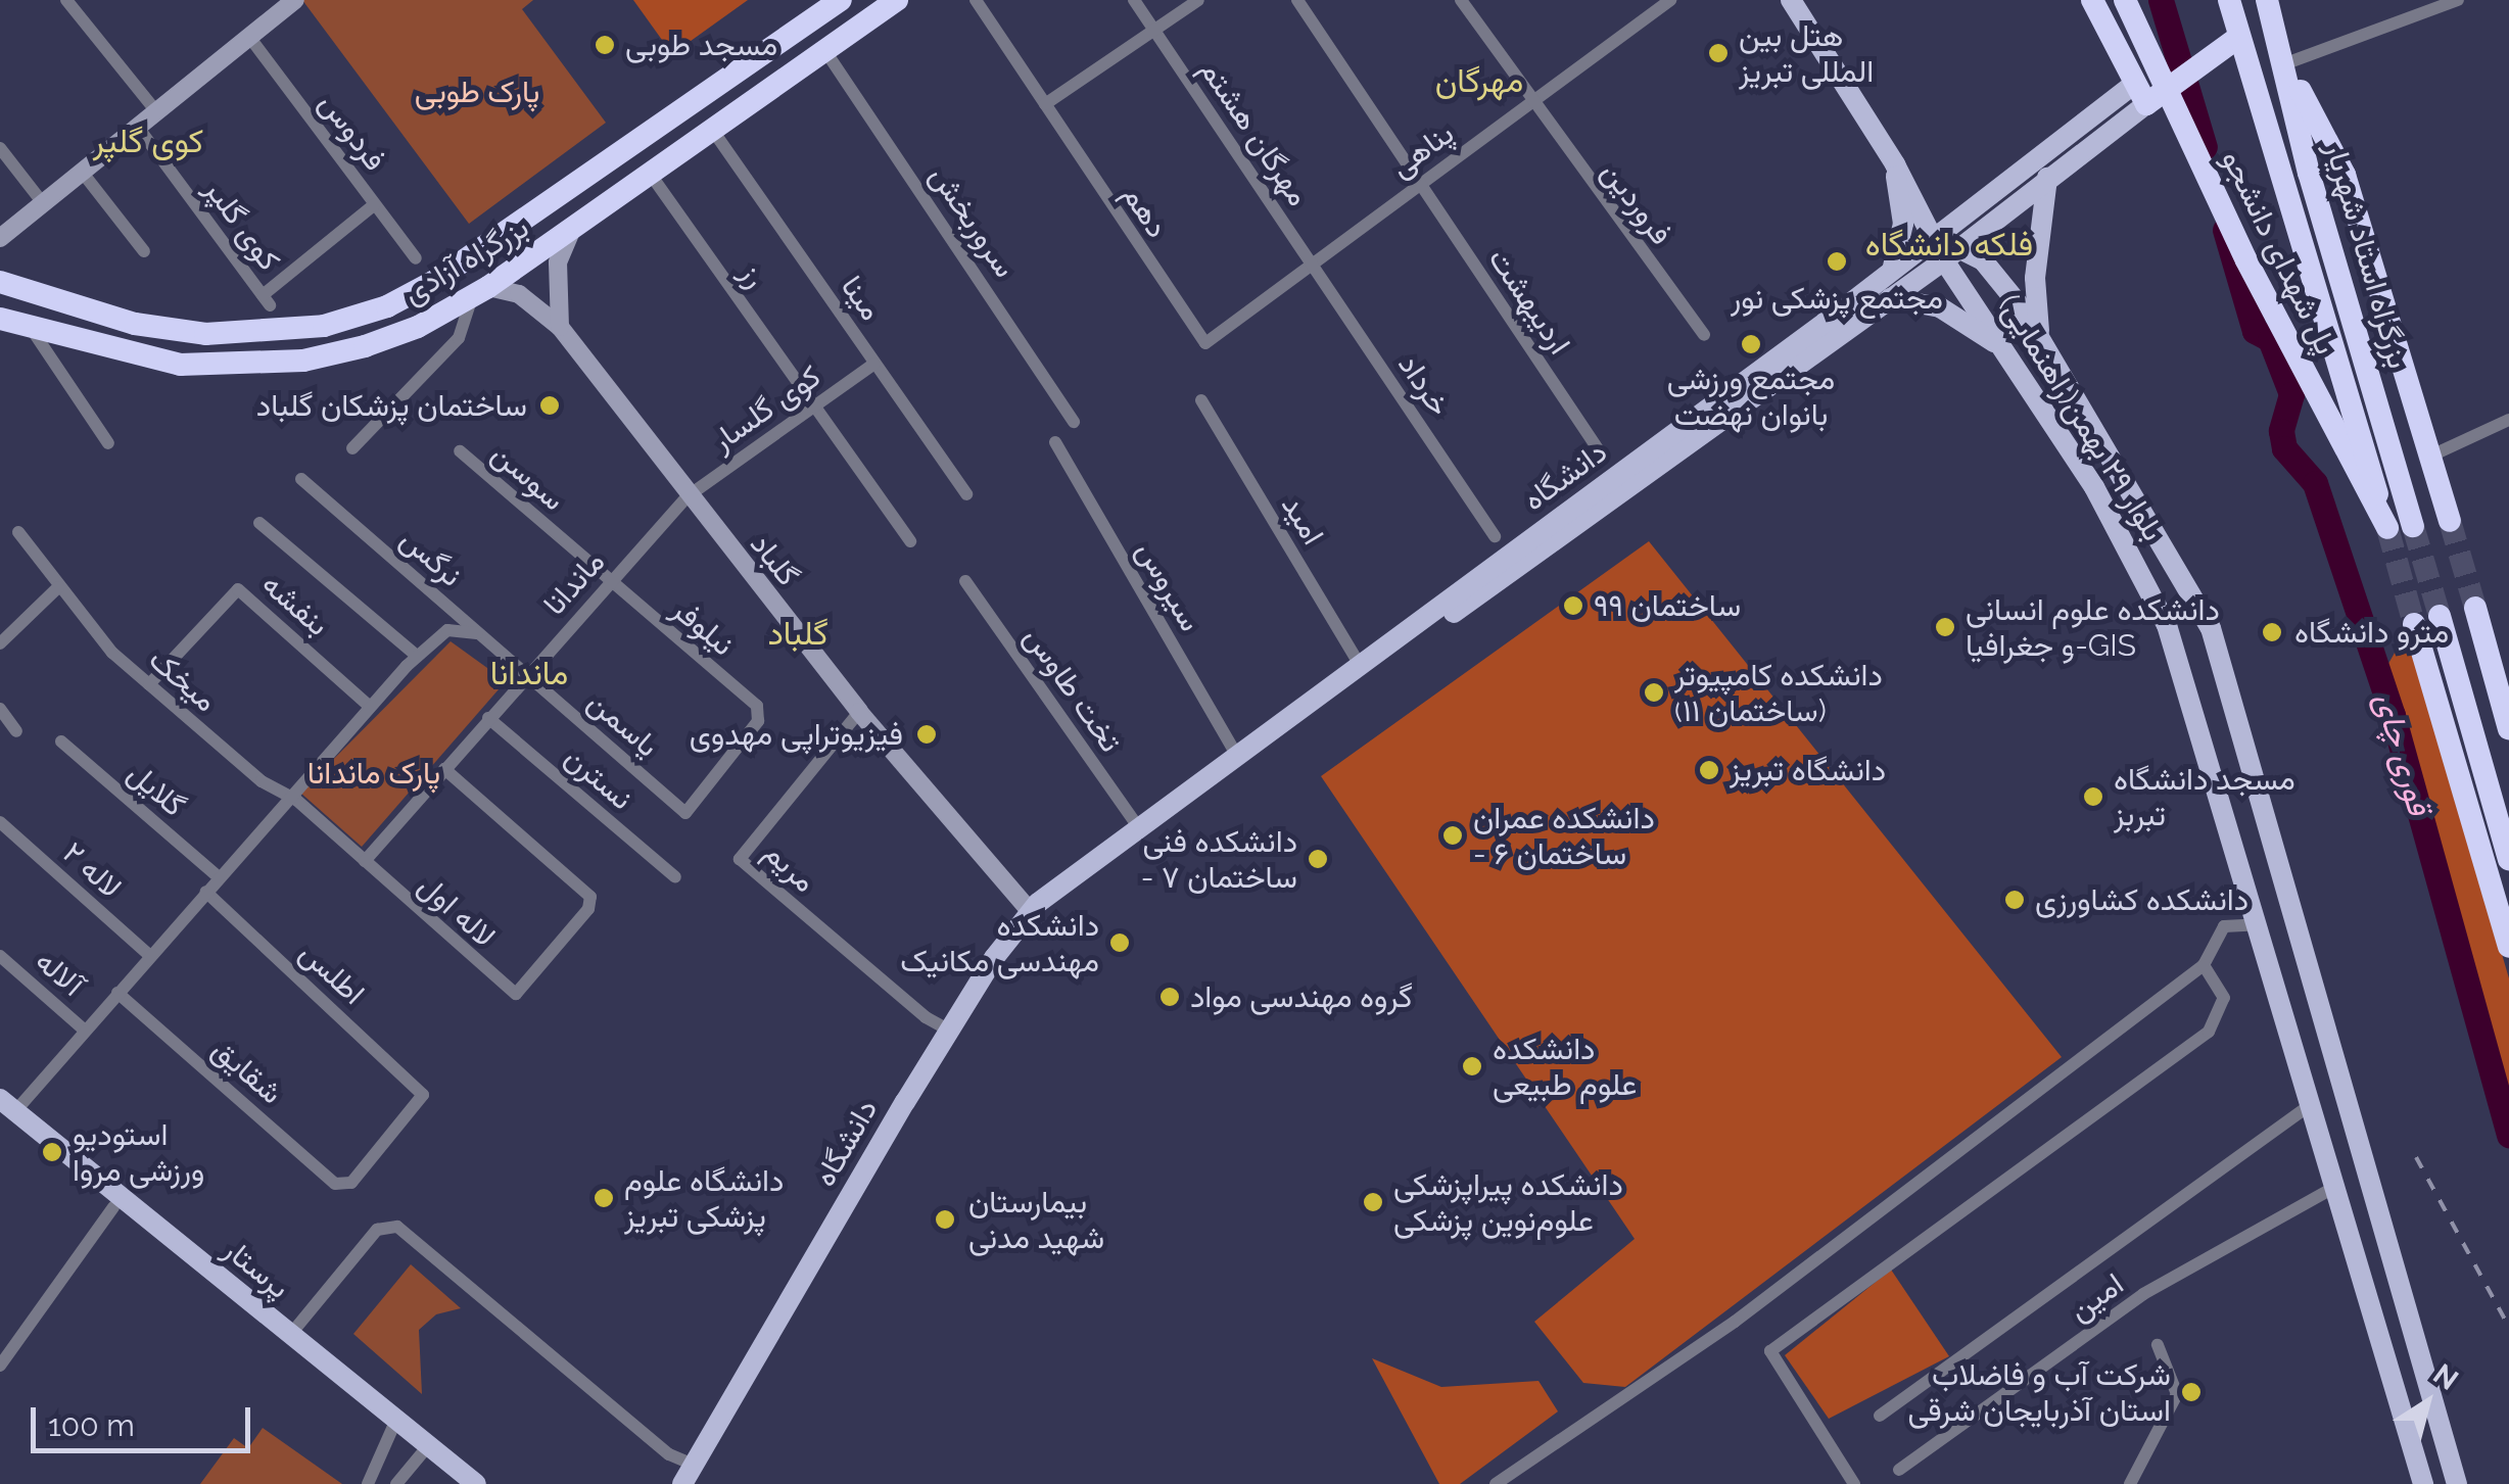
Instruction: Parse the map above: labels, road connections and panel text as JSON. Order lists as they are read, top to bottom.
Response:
{
  "streets": {
    "highway": ["پل شهدای دانشجو", "بزرگراه استاد شهریار", "بزرگراه آزادی"],
    "main road": [
      "بلوار ٢٩ بهمن(راهنمایی)",
      "دانشگاه",
      "گلباد",
      "پرستار"
    ],
    "street": [
      "فردوس",
      "مهرگان هشتم",
      "پناهی",
      "فروردین",
      "دهم",
      "سروربخش",
      "کوی گلپر",
      "رز",
      "مینا",
      "اردیبهشت",
      "خرداد",
      "کوی گلسار",
      "سوسن",
      "امید",
      "نرگس",
      "ماندانا",
      "سیروس",
      "بنفشه",
      "نیلوفر",
      "میخک",
      "تخت طاوس",
      "یاسمن",
      "نسترن",
      "گلایل",
      "مریم",
      "لاله ۲",
      "لاله اول",
      "آلاله",
      "اطلس",
      "شقایق",
      "امین"
    ]
  },
  "crossings": [
    ["فردوس", "کوی گلپر"],
    ["مهرگان هشتم", "پناهی"],
    ["مهرگان هشتم", "خرداد"],
    ["پناهی", "فروردین"],
    ["پناهی", "دهم"],
    ["پناهی", "اردیبهشت"],
    ["پناهی", "خرداد"],
    ["سروربخش", "بزرگراه آزادی"],
    ["بزرگراه آزادی", "رز"],
    ["بزرگراه آزادی", "مینا"],
    ["بزرگراه آزادی", "گلباد"],
    ["رز", "کوی گلسار"],
    ["مینا", "کوی گلسار"],
    ["کوی گلسار", "گلباد"],
    ["کوی گلسار", "ماندانا"],
    ["بلوار ٢٩ بهمن(راهنمایی)", "دانشگاه"],
    ["بلوار ٢٩ بهمن(راهنمایی)", "امین"],
    ["دانشگاه", "امید"],
    ["دانشگاه", "گلباد"],
    ["دانشگاه", "سیروس"],
    ["دانشگاه", "تخت طاوس"],
    ["دانشگاه", "مریم"],
    ["سوسن", "ماندانا"],
    ["سوسن", "نیلوفر"],
    ["نرگس", "ماندانا"],
    ["نرگس", "یاسمن"],
    ["گلباد", "ماندانا"],
    ["گلباد", "مریم"],
    ["ماندانا", "نیلوفر"],
    ["ماندانا", "یاسمن"],
    ["ماندانا", "نسترن"],
    ["ماندانا", "لاله اول"],
    ["بنفشه", "میخک"],
    ["نیلوفر", "یاسمن"],
    ["اطلس", "شقایق"]
  ],
  "districts": [
    "مهرگان",
    "کوی گلپر",
    "فلکه دانشگاه",
    "گلباد",
    "ماندانا"
  ],
  "water": ["قوری چای"],
  "parks": ["پارک طوبی", "پارک ماندانا"],
  "places": [
    "مسجد طوبی",
    "هتل بین المللی تبریز",
    "مجتمع پزشکی نور",
    "مجتمع ورزشی بانوان نهضت",
    "ساختمان پزشکان گلباد",
    "ساختمان ۹۹",
    "دانشکده علوم انسانی و جغرافیا-GIS",
    "مترو دانشگاه",
    "دانشکده کامپیوتر (ساختمان ۱۱)",
    "فیزیوتراپی مهدوی",
    "دانشگاه تبریز",
    "مسجد دانشگاه تبربز",
    "دانشکده عمران - ساختمان ۶",
    "دانشکده فنی - ساختمان ۷",
    "دانشکده کشاورزی",
    "دانشکده مهندسی مکانیک",
    "گروه مهندسی مواد",
    "دانشکده علوم طبیعی",
    "استودیو ورزشی مروا",
    "دانشگاه علوم پزشکی تبریز",
    "دانشکده پیراپزشکی علوم‌نوین پزشکی",
    "بیمارستان شهید مدنی",
    "شرکت آب و فاضلاب استان آذربایجان شرقی"
  ],
  "scale_bar": "100 m",
  "north": "top right"
}
